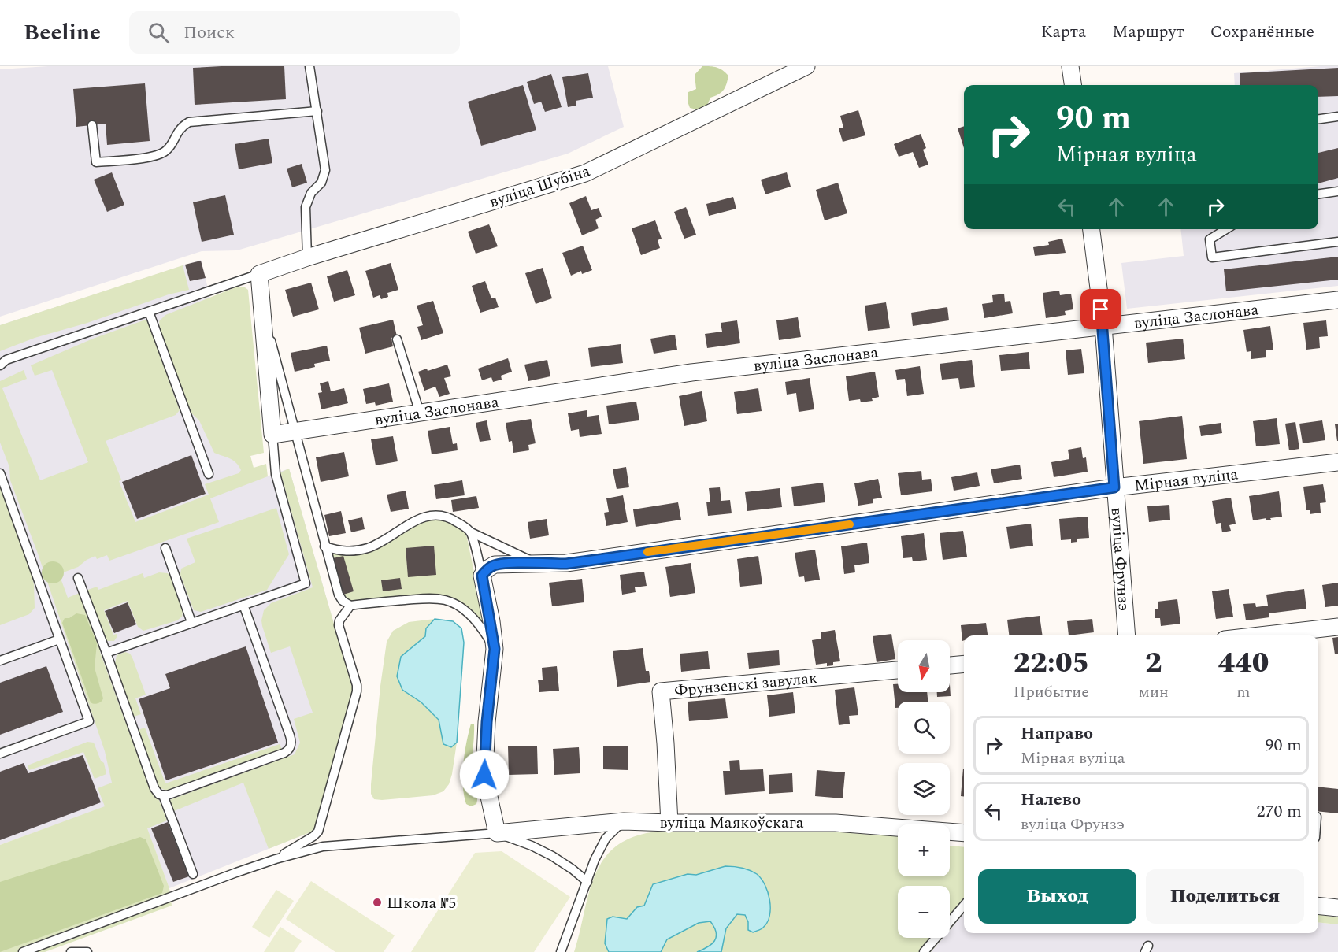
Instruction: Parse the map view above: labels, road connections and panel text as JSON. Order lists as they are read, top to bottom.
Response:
{
  "streets": {
    "street": [
      "вуліца Шубіна",
      "вуліца Заслонава",
      "Мірная вуліца",
      "вуліца Фрунзэ",
      "Фрунзенскі завулак",
      "вуліца Маякоўскага"
    ]
  },
  "crossings": [
    ["вуліца Заслонава", "вуліца Фрунзэ"],
    ["Мірная вуліца", "вуліца Фрунзэ"],
    ["Фрунзенскі завулак", "вуліца Маякоўскага"]
  ],
  "places": ["Школа №5"],
  "north": "bottom",
  "page": {
    "header": "Beeline",
    "search": "Поиск",
    "nav": ["Карта", "Маршрут", "Сохранённые"],
    "turn": ["90 m", "Мірная вуліца"],
    "eta": [
      "22:05",
      "Прибытие",
      "2",
      "мин",
      "440",
      "m"
    ],
    "map_buttons": ["+", "−"],
    "list": [
      {
        "name": "Направо",
        "note": "Мірная вуліца",
        "value": "90 m"
      },
      {
        "name": "Налево",
        "note": "вуліца Фрунзэ",
        "value": "270 m"
      }
    ],
    "buttons": ["Выход", "Поделиться"]
  }
}
